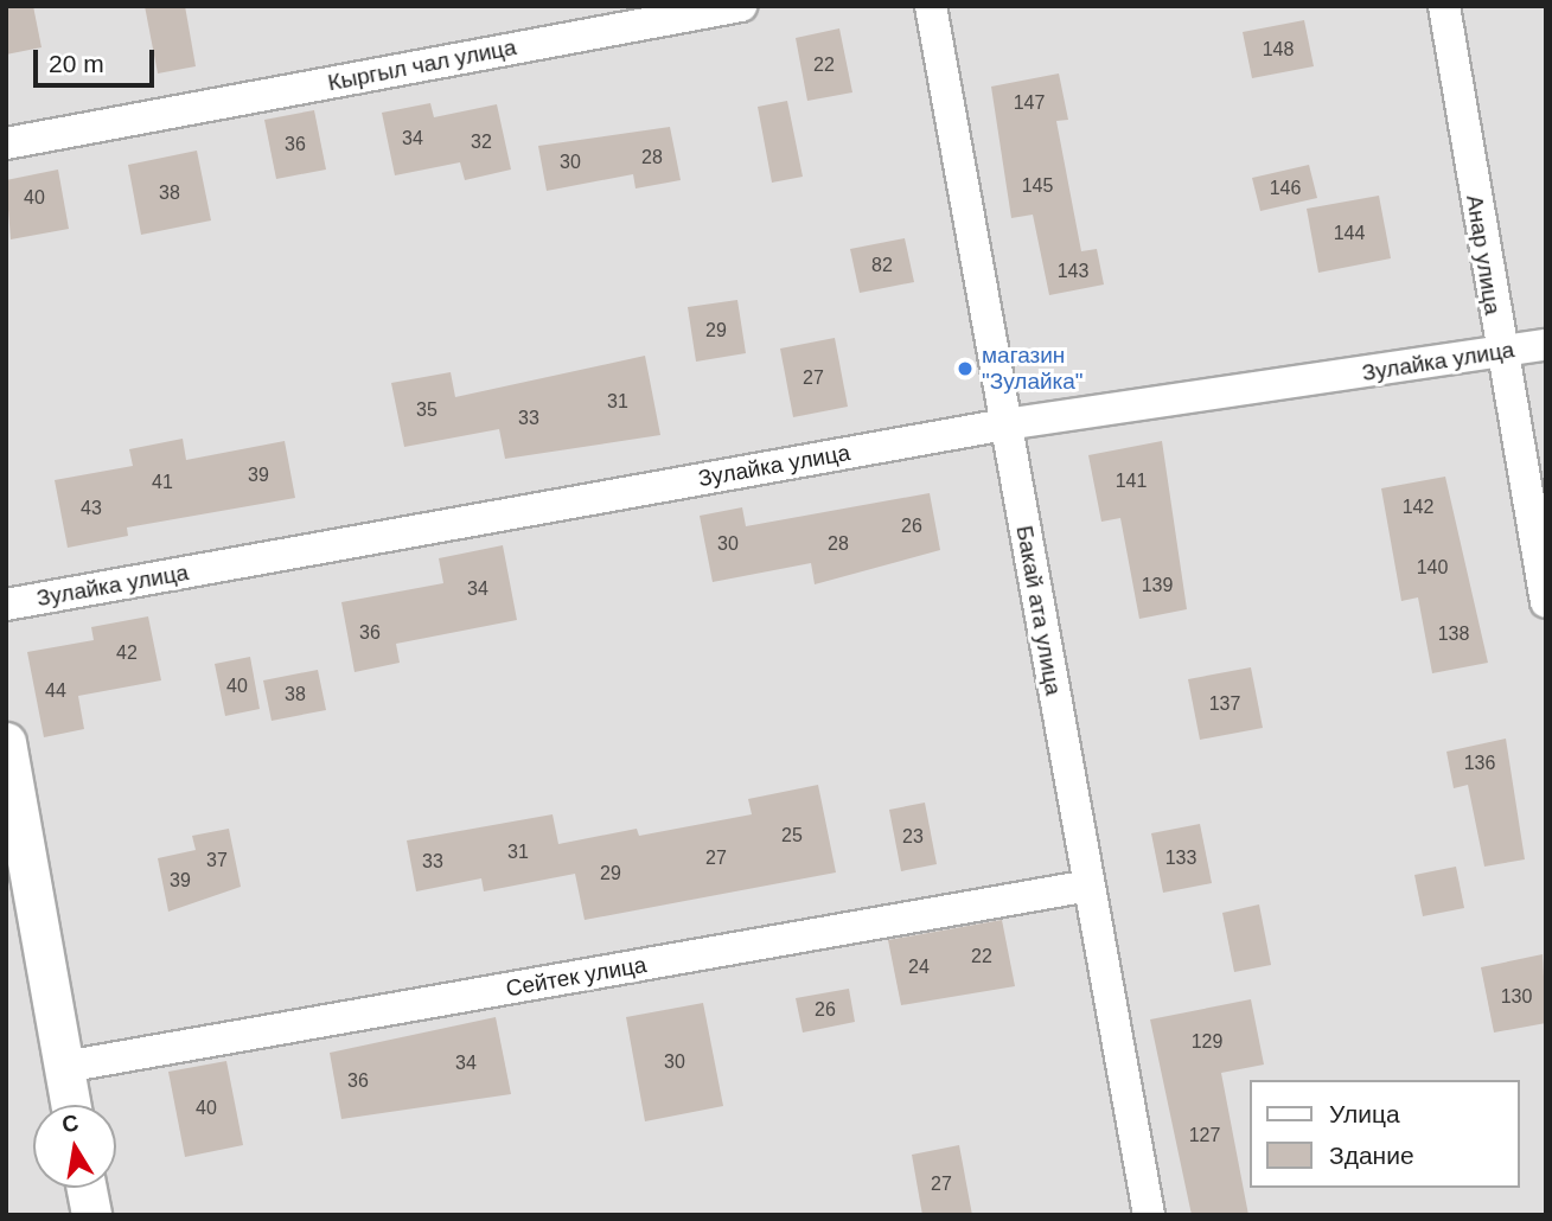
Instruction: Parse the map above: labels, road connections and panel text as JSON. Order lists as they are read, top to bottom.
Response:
{
  "streets": {
    "street": [
      "Кыргыл чал улица",
      "Анар улица",
      "Зулайка улица",
      "Бакай ата улица",
      "Сейтек улица"
    ]
  },
  "crossings": [
    ["Анар улица", "Зулайка улица"],
    ["Зулайка улица", "Бакай ата улица"],
    ["Бакай ата улица", "Сейтек улица"]
  ],
  "places": ["магазин \"Зулайка\""],
  "house_numbers": [
    "148",
    "22",
    "147",
    "34",
    "32",
    "36",
    "28",
    "30",
    "145",
    "146",
    "38",
    "40",
    "144",
    "82",
    "143",
    "29",
    "27",
    "31",
    "35",
    "33",
    "39",
    "141",
    "41",
    "142",
    "43",
    "26",
    "30",
    "28",
    "140",
    "139",
    "34",
    "36",
    "138",
    "42",
    "40",
    "44",
    "38",
    "137",
    "136",
    "25",
    "23",
    "31",
    "27",
    "133",
    "37",
    "33",
    "29",
    "39",
    "22",
    "24",
    "130",
    "26",
    "129",
    "30",
    "34",
    "36",
    "40",
    "127",
    "27"
  ],
  "legend": ["Улица", "Здание"],
  "scale_bar": "20 m",
  "north": "top"
}
